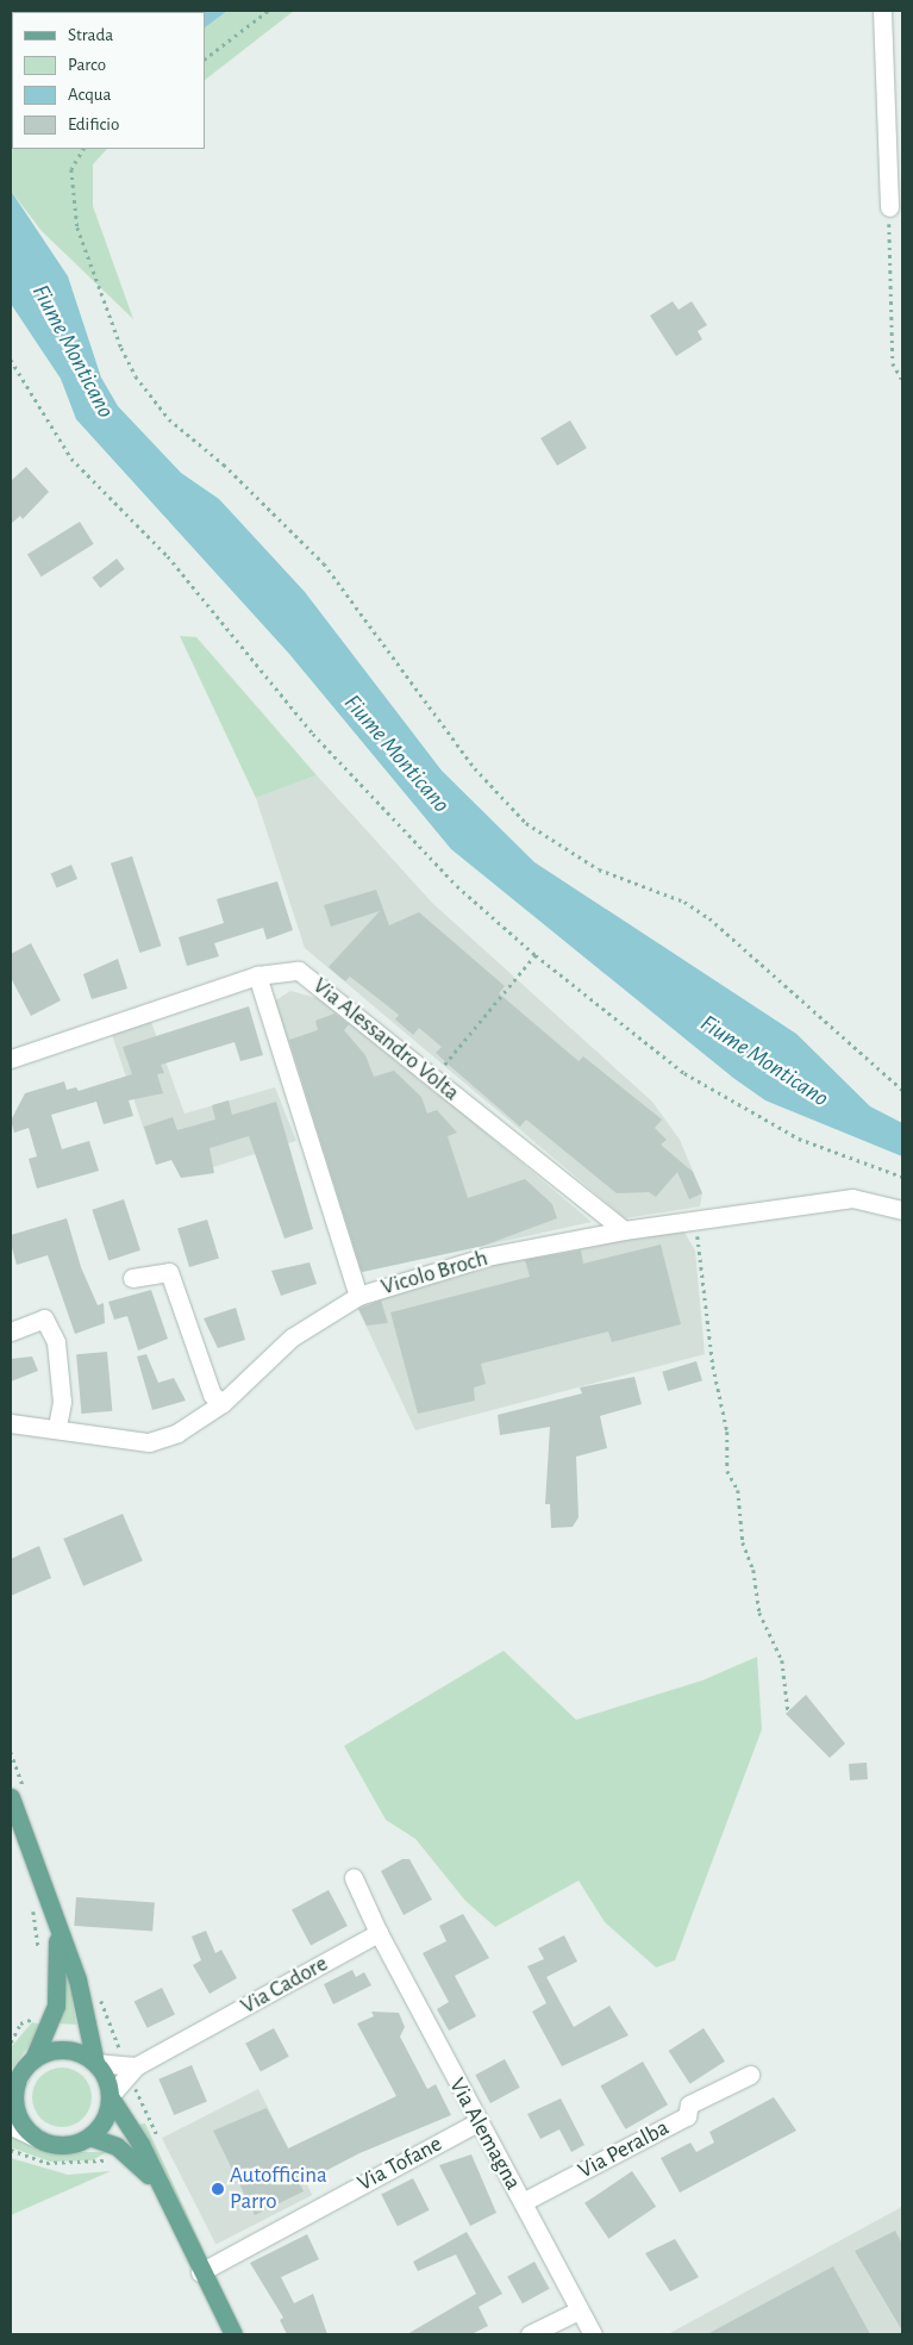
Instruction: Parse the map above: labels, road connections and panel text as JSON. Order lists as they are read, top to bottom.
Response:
{
  "streets": {
    "street": [
      "Via Alessandro Volta",
      "Vicolo Broch",
      "Via Cadore",
      "Via Alemagna",
      "Via Peralba",
      "Via Tofane"
    ]
  },
  "crossings": [
    ["Via Alessandro Volta", "Vicolo Broch"],
    ["Via Cadore", "Via Alemagna"],
    ["Via Alemagna", "Via Peralba"],
    ["Via Alemagna", "Via Tofane"]
  ],
  "water": ["Fiume Monticano"],
  "places": ["Autofficina Parro"],
  "legend": [
    "Strada",
    "Parco",
    "Acqua",
    "Edificio"
  ]
}
